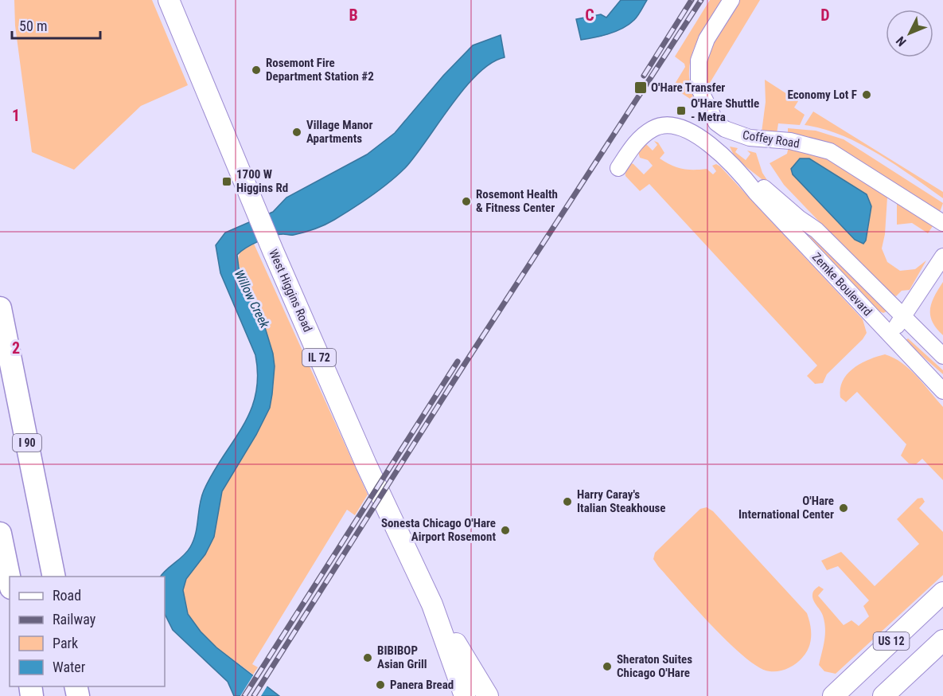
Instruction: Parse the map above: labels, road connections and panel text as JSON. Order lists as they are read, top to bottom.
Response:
{
  "streets": {
    "highway": ["I 90"],
    "main road": ["West Higgins Road", "IL 72", "US 12"],
    "street": ["Coffey Road", "Zemke Boulevard"]
  },
  "water": ["Willow Creek"],
  "places": {
    "other": [
      "Rosemont Fire Department Station #2",
      "Economy Lot F",
      "Village Manor Apartments",
      "Rosemont Health & Fitness Center",
      "Harry Caray's Italian Steakhouse",
      "O'Hare International Center",
      "Sonesta Chicago O'Hare Airport Rosemont",
      "BIBIBOP Asian Grill",
      "Sheraton Suites Chicago O'Hare",
      "Panera Bread"
    ],
    "transit": ["O'Hare Transfer", "O'Hare Shuttle - Metra", "1700 W Higgins Rd"]
  },
  "legend": [
    "Road",
    "Railway",
    "Park",
    "Water"
  ],
  "scale_bar": "50 m",
  "north": "bottom left",
  "grid": {
    "columns": ["B", "C", "D"],
    "rows": ["1", "2"]
  }
}
